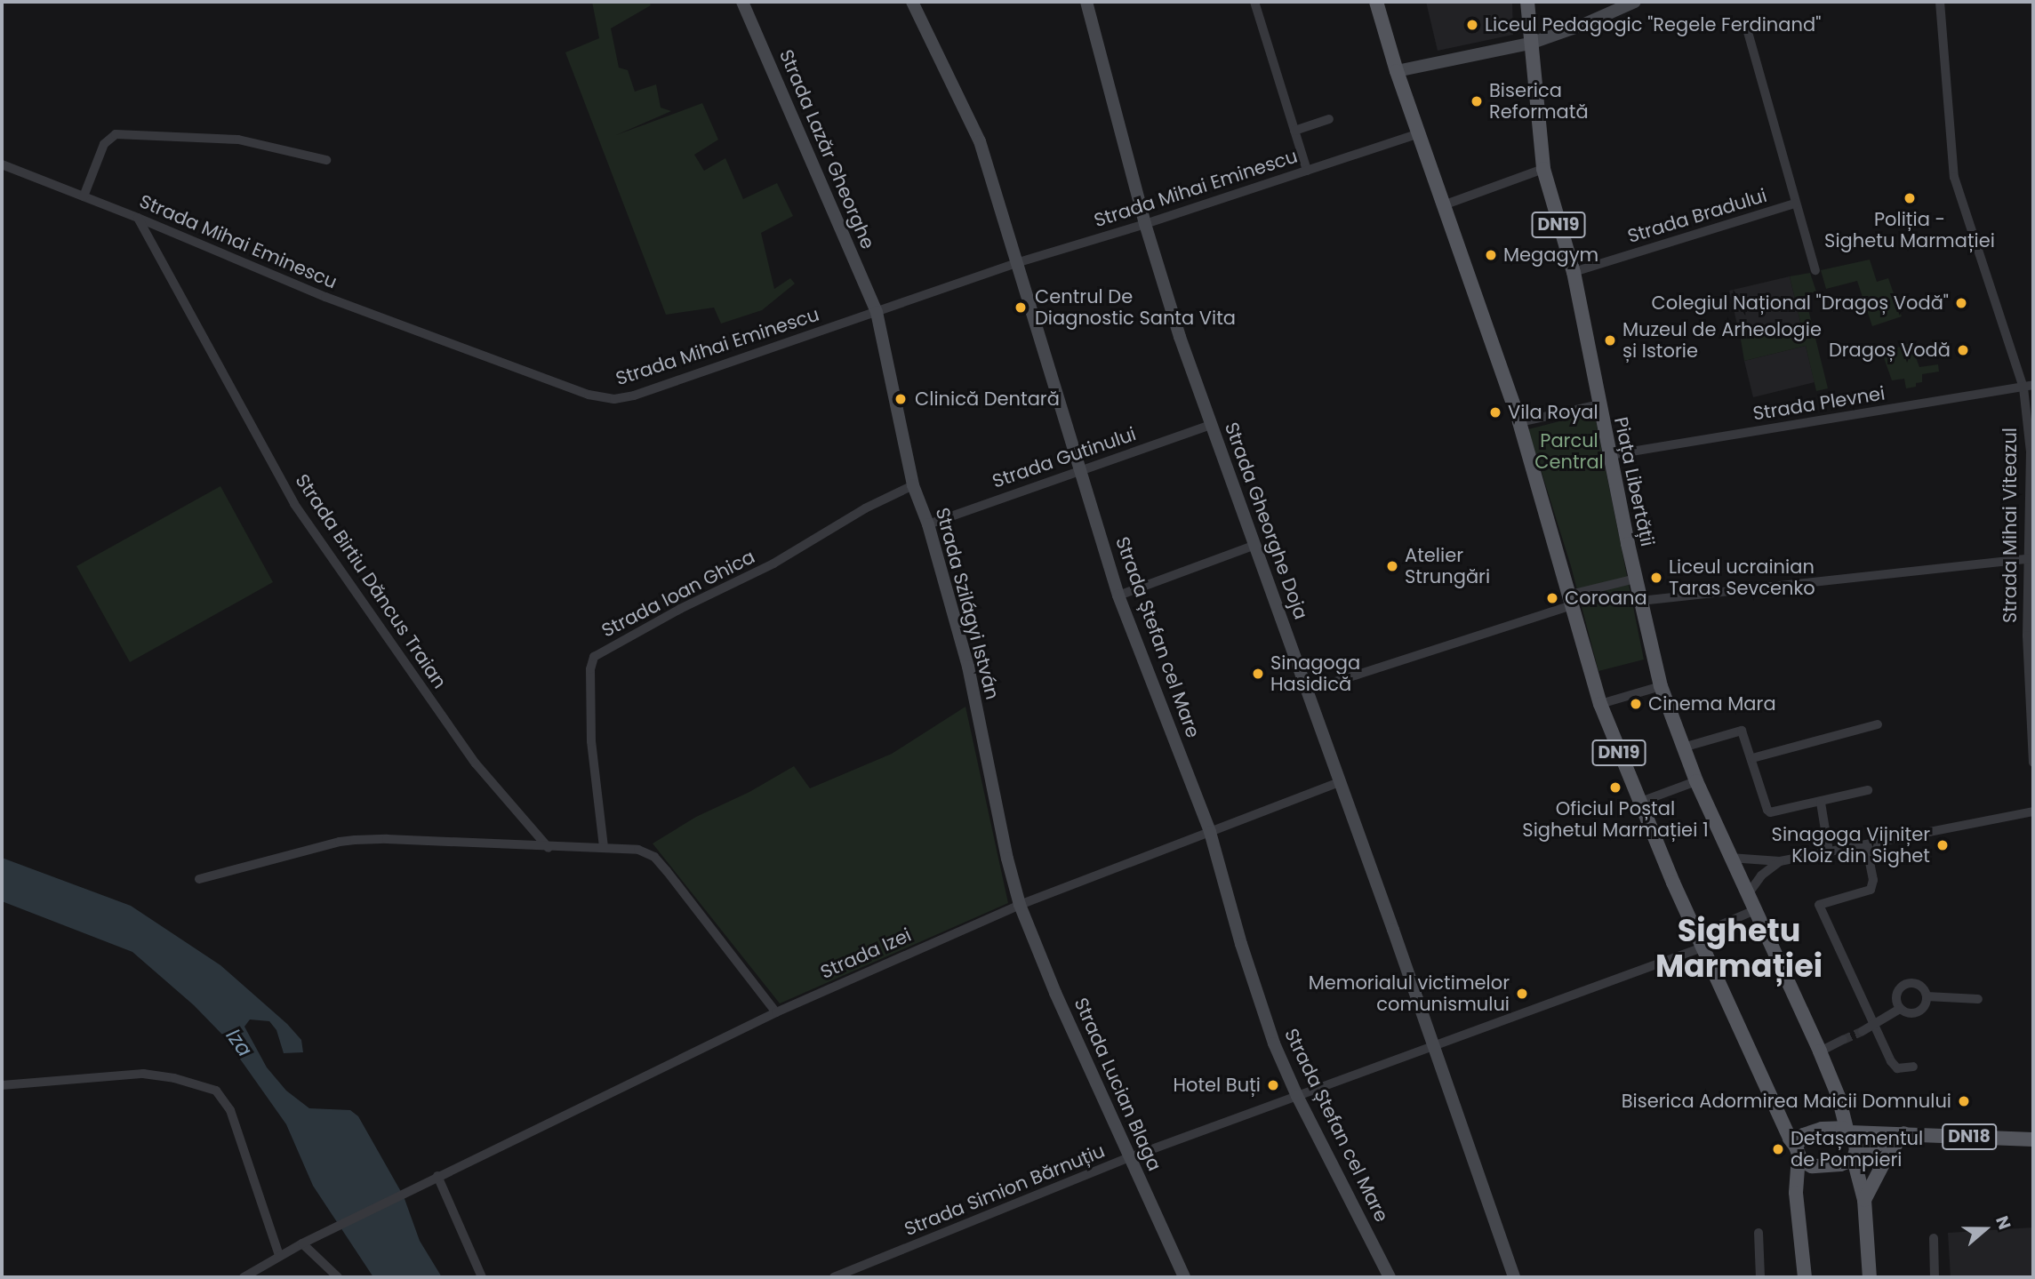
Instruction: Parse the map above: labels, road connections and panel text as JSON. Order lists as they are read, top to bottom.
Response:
{
  "streets": {
    "main road": [
      "Strada Lazăr Gheorghe",
      "DN19",
      "Piața Libertății",
      "Strada Gheorghe Doja",
      "Strada Szilágyi István",
      "Strada Ștefan cel Mare",
      "Strada Lucian Blaga",
      "DN18"
    ],
    "street": [
      "Strada Mihai Eminescu",
      "Strada Bradului",
      "Strada Plevnei",
      "Strada Gutinului",
      "Strada Mihai Viteazul",
      "Strada Birtiu Dăncus Traian",
      "Strada Ioan Ghica",
      "Strada Izei",
      "Strada Simion Bărnuțiu"
    ]
  },
  "crossings": [
    ["Strada Lazăr Gheorghe", "Strada Mihai Eminescu"],
    ["Strada Lazăr Gheorghe", "Strada Szilágyi István"],
    ["Strada Mihai Eminescu", "DN19"],
    ["Strada Mihai Eminescu", "Strada Gheorghe Doja"],
    ["Strada Mihai Eminescu", "Strada Birtiu Dăncus Traian"],
    ["Strada Mihai Eminescu", "Strada Szilágyi István"],
    ["Strada Mihai Eminescu", "Strada Ștefan cel Mare"],
    ["Strada Bradului", "DN19"],
    ["DN19", "Piața Libertății"],
    ["DN19", "Strada Simion Bărnuțiu"],
    ["Strada Plevnei", "Piața Libertății"],
    ["Strada Plevnei", "Strada Mihai Viteazul"],
    ["Strada Gutinului", "Strada Gheorghe Doja"],
    ["Strada Gutinului", "Strada Szilágyi István"],
    ["Strada Gutinului", "Strada Ștefan cel Mare"],
    ["Strada Gheorghe Doja", "Strada Izei"],
    ["Strada Gheorghe Doja", "Strada Simion Bărnuțiu"],
    ["Strada Ioan Ghica", "Strada Szilágyi István"],
    ["Strada Szilágyi István", "Strada Izei"],
    ["Strada Szilágyi István", "Strada Lucian Blaga"],
    ["Strada Ștefan cel Mare", "Strada Izei"],
    ["Strada Ștefan cel Mare", "Strada Simion Bărnuțiu"],
    ["Strada Izei", "Strada Lucian Blaga"],
    ["Strada Lucian Blaga", "Strada Simion Bărnuțiu"]
  ],
  "districts": ["Sighetu Marmației"],
  "water": ["Iza"],
  "parks": ["Parcul Central"],
  "places": [
    "Liceul Pedagogic \"Regele Ferdinand\"",
    "Biserica Reformată",
    "Poliția - Sighetu Marmației",
    "Megagym",
    "Colegiul Național \"Dragoș Vodă\"",
    "Centrul De Diagnostic Santa Vita",
    "Muzeul de Arheologie și Istorie",
    "Dragoș Vodă",
    "Clinică Dentară",
    "Vila Royal",
    "Atelier Strungări",
    "Liceul ucrainian Taras Sevcenko",
    "Coroana",
    "Sinagoga Hasidică",
    "Cinema Mara",
    "Oficiul Poștal Sighetul Marmației 1",
    "Sinagoga Vijnițer Kloiz din Sighet",
    "Memorialul victimelor comunismului",
    "Hotel Buți",
    "Biserica Adormirea Maicii Domnului",
    "Detașamentul de Pompieri"
  ],
  "north": "right"
}
